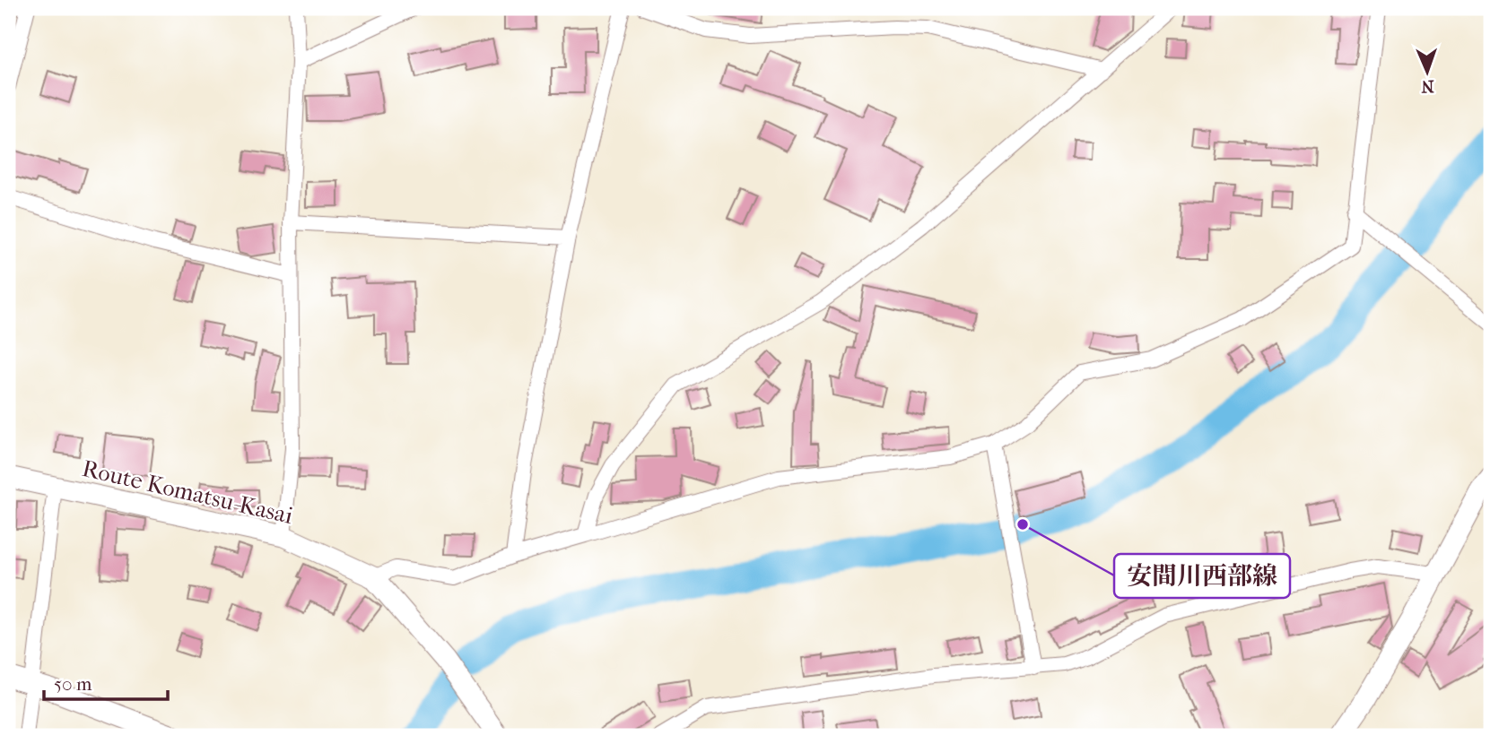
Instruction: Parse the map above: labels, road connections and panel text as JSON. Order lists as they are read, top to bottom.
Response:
{
  "streets": {
    "main road": ["Route Komatsu-Kasai"]
  },
  "places": ["安間川西部線"],
  "scale_bar": "50 m",
  "north": "bottom"
}
